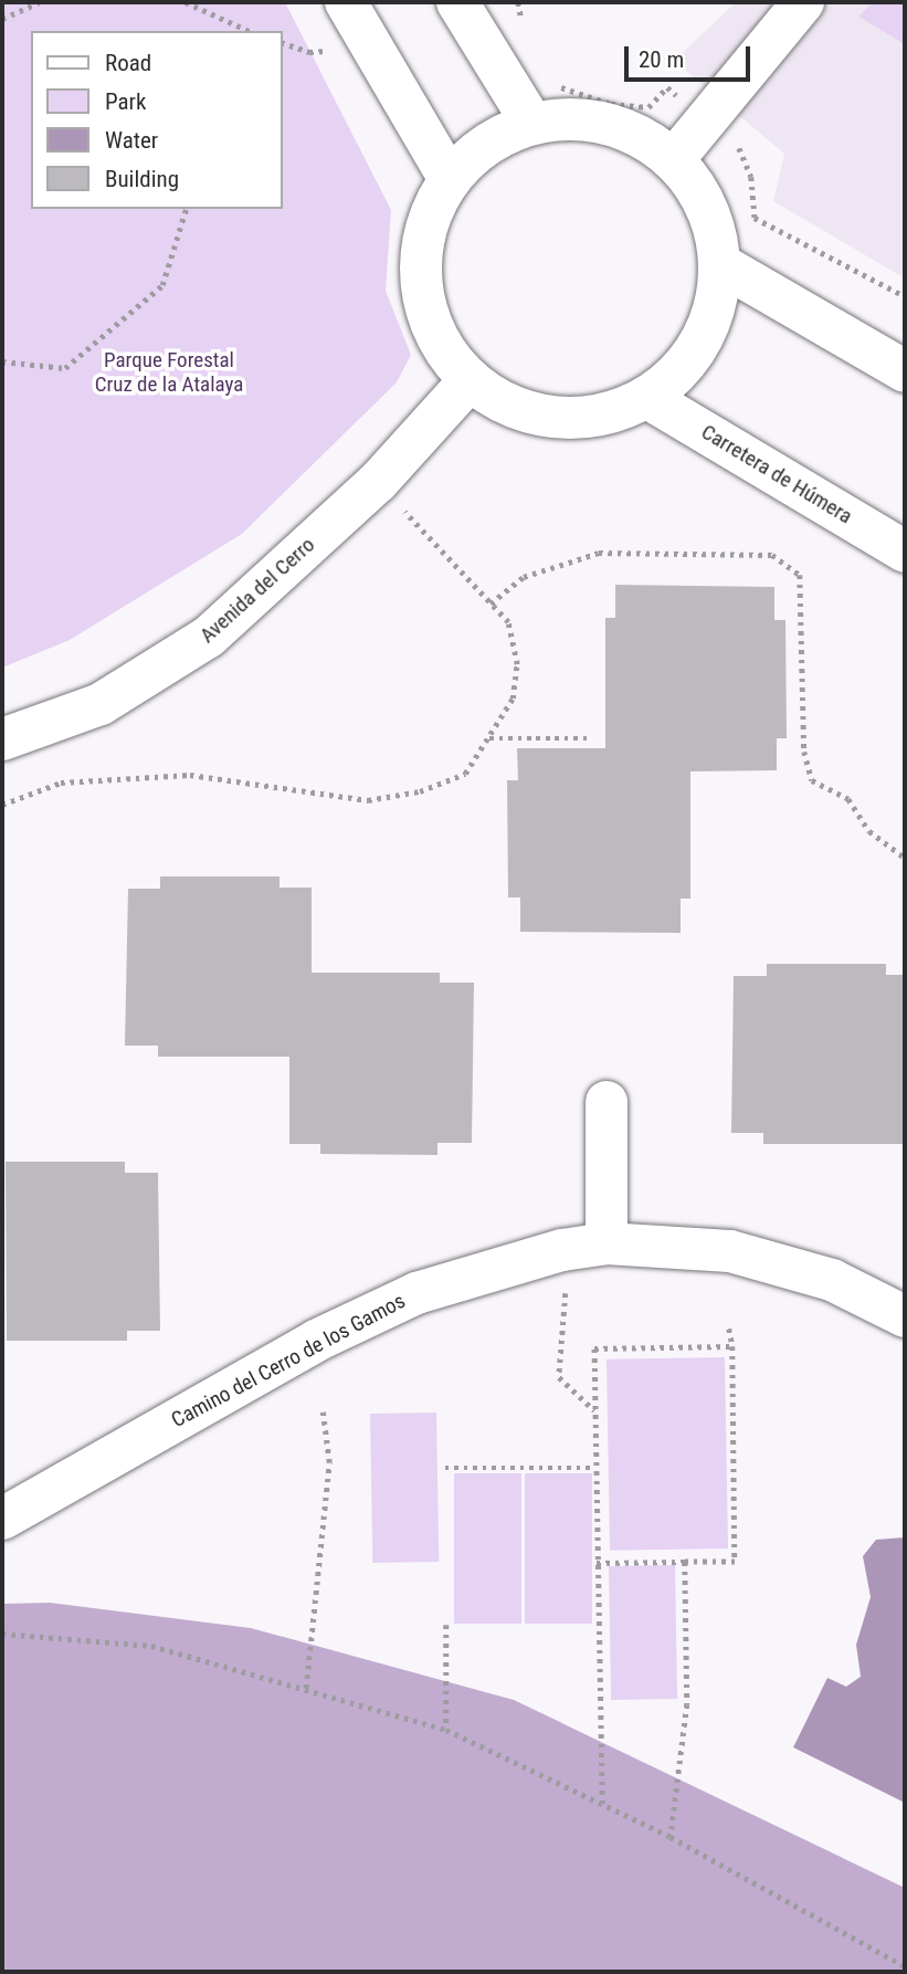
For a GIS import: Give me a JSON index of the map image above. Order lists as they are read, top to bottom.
{
  "streets": {
    "street": ["Carretera de Húmera", "Avenida del Cerro", "Camino del Cerro de los Gamos"]
  },
  "parks": ["Parque Forestal Cruz de la Atalaya"],
  "legend": [
    "Road",
    "Park",
    "Water",
    "Building"
  ],
  "scale_bar": "20 m"
}
